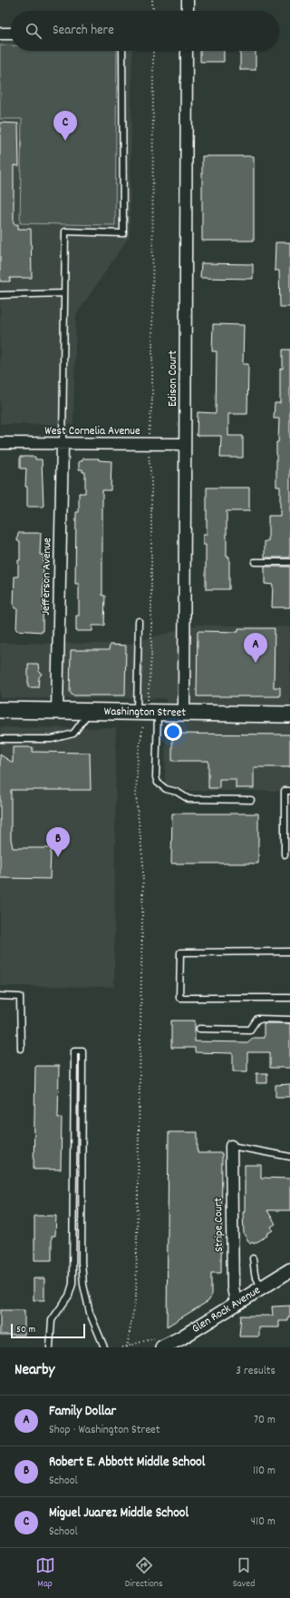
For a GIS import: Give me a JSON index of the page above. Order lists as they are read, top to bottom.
{
  "streets": {
    "main road": ["Washington Street"],
    "street": [
      "Edison Court",
      "West Cornelia Avenue",
      "Jefferson Avenue",
      "Stripe Court",
      "Glen Rock Avenue"
    ]
  },
  "crossings": [
    ["Edison Court", "West Cornelia Avenue"],
    ["Edison Court", "Washington Street"],
    ["West Cornelia Avenue", "Jefferson Avenue"],
    ["Jefferson Avenue", "Washington Street"],
    ["Stripe Court", "Glen Rock Avenue"]
  ],
  "scale_bar": "50 m",
  "page": {
    "search": "Search here",
    "pins": ["C", "A", "B"],
    "scale": "50 m",
    "heading": ["Nearby", "3 results"],
    "list": [
      {
        "mark": "A",
        "name": "Family Dollar",
        "note": "Shop · Washington Street",
        "value": "70 m"
      },
      {
        "mark": "B",
        "name": "Robert E. Abbott Middle School",
        "note": "School",
        "value": "110 m"
      },
      {
        "mark": "C",
        "name": "Miguel Juarez Middle School",
        "note": "School",
        "value": "410 m"
      }
    ],
    "nav": ["Map", "Directions", "Saved"]
  }
}
